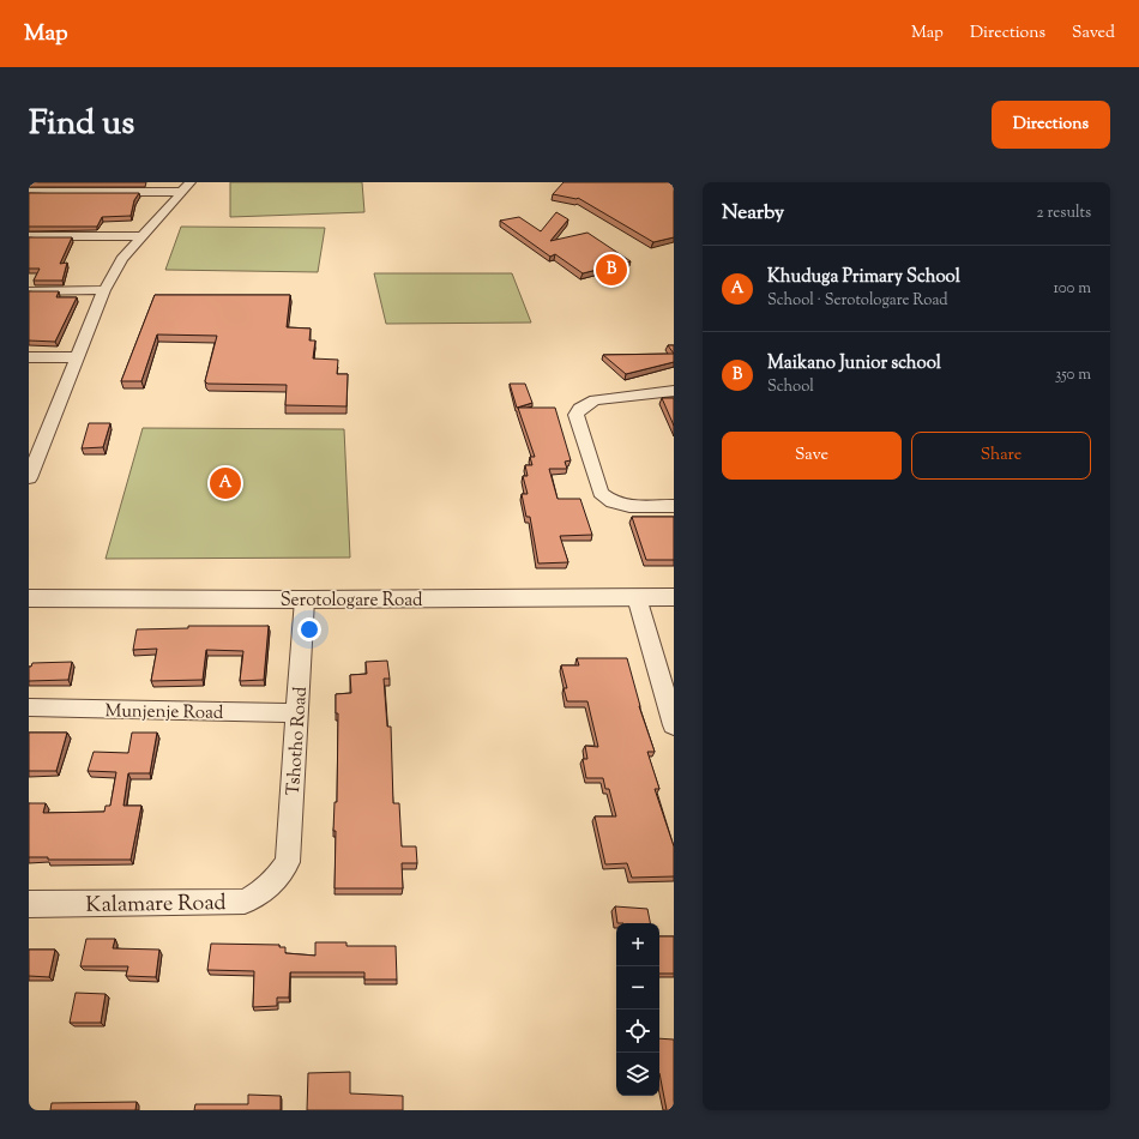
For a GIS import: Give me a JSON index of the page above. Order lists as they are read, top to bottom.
{
  "streets": {
    "street": [
      "Serotologare Road",
      "Munjenje Road",
      "Tshotho Road",
      "Kalamare Road"
    ]
  },
  "crossings": [
    ["Serotologare Road", "Tshotho Road"],
    ["Munjenje Road", "Tshotho Road"],
    ["Tshotho Road", "Kalamare Road"]
  ],
  "page": {
    "header": "Map",
    "nav": ["Map", "Directions", "Saved"],
    "title": "Find us",
    "buttons": [
      "Directions",
      ["Save", "Share"]
    ],
    "heading": ["Nearby", "2 results"],
    "list": [
      {
        "mark": "A",
        "name": "Khuduga Primary School",
        "note": "School · Serotologare Road",
        "value": "100 m"
      },
      {
        "mark": "B",
        "name": "Maikano Junior school",
        "note": "School",
        "value": "350 m"
      }
    ],
    "pins": ["B", "A"],
    "map_buttons": ["+", "−"]
  }
}
